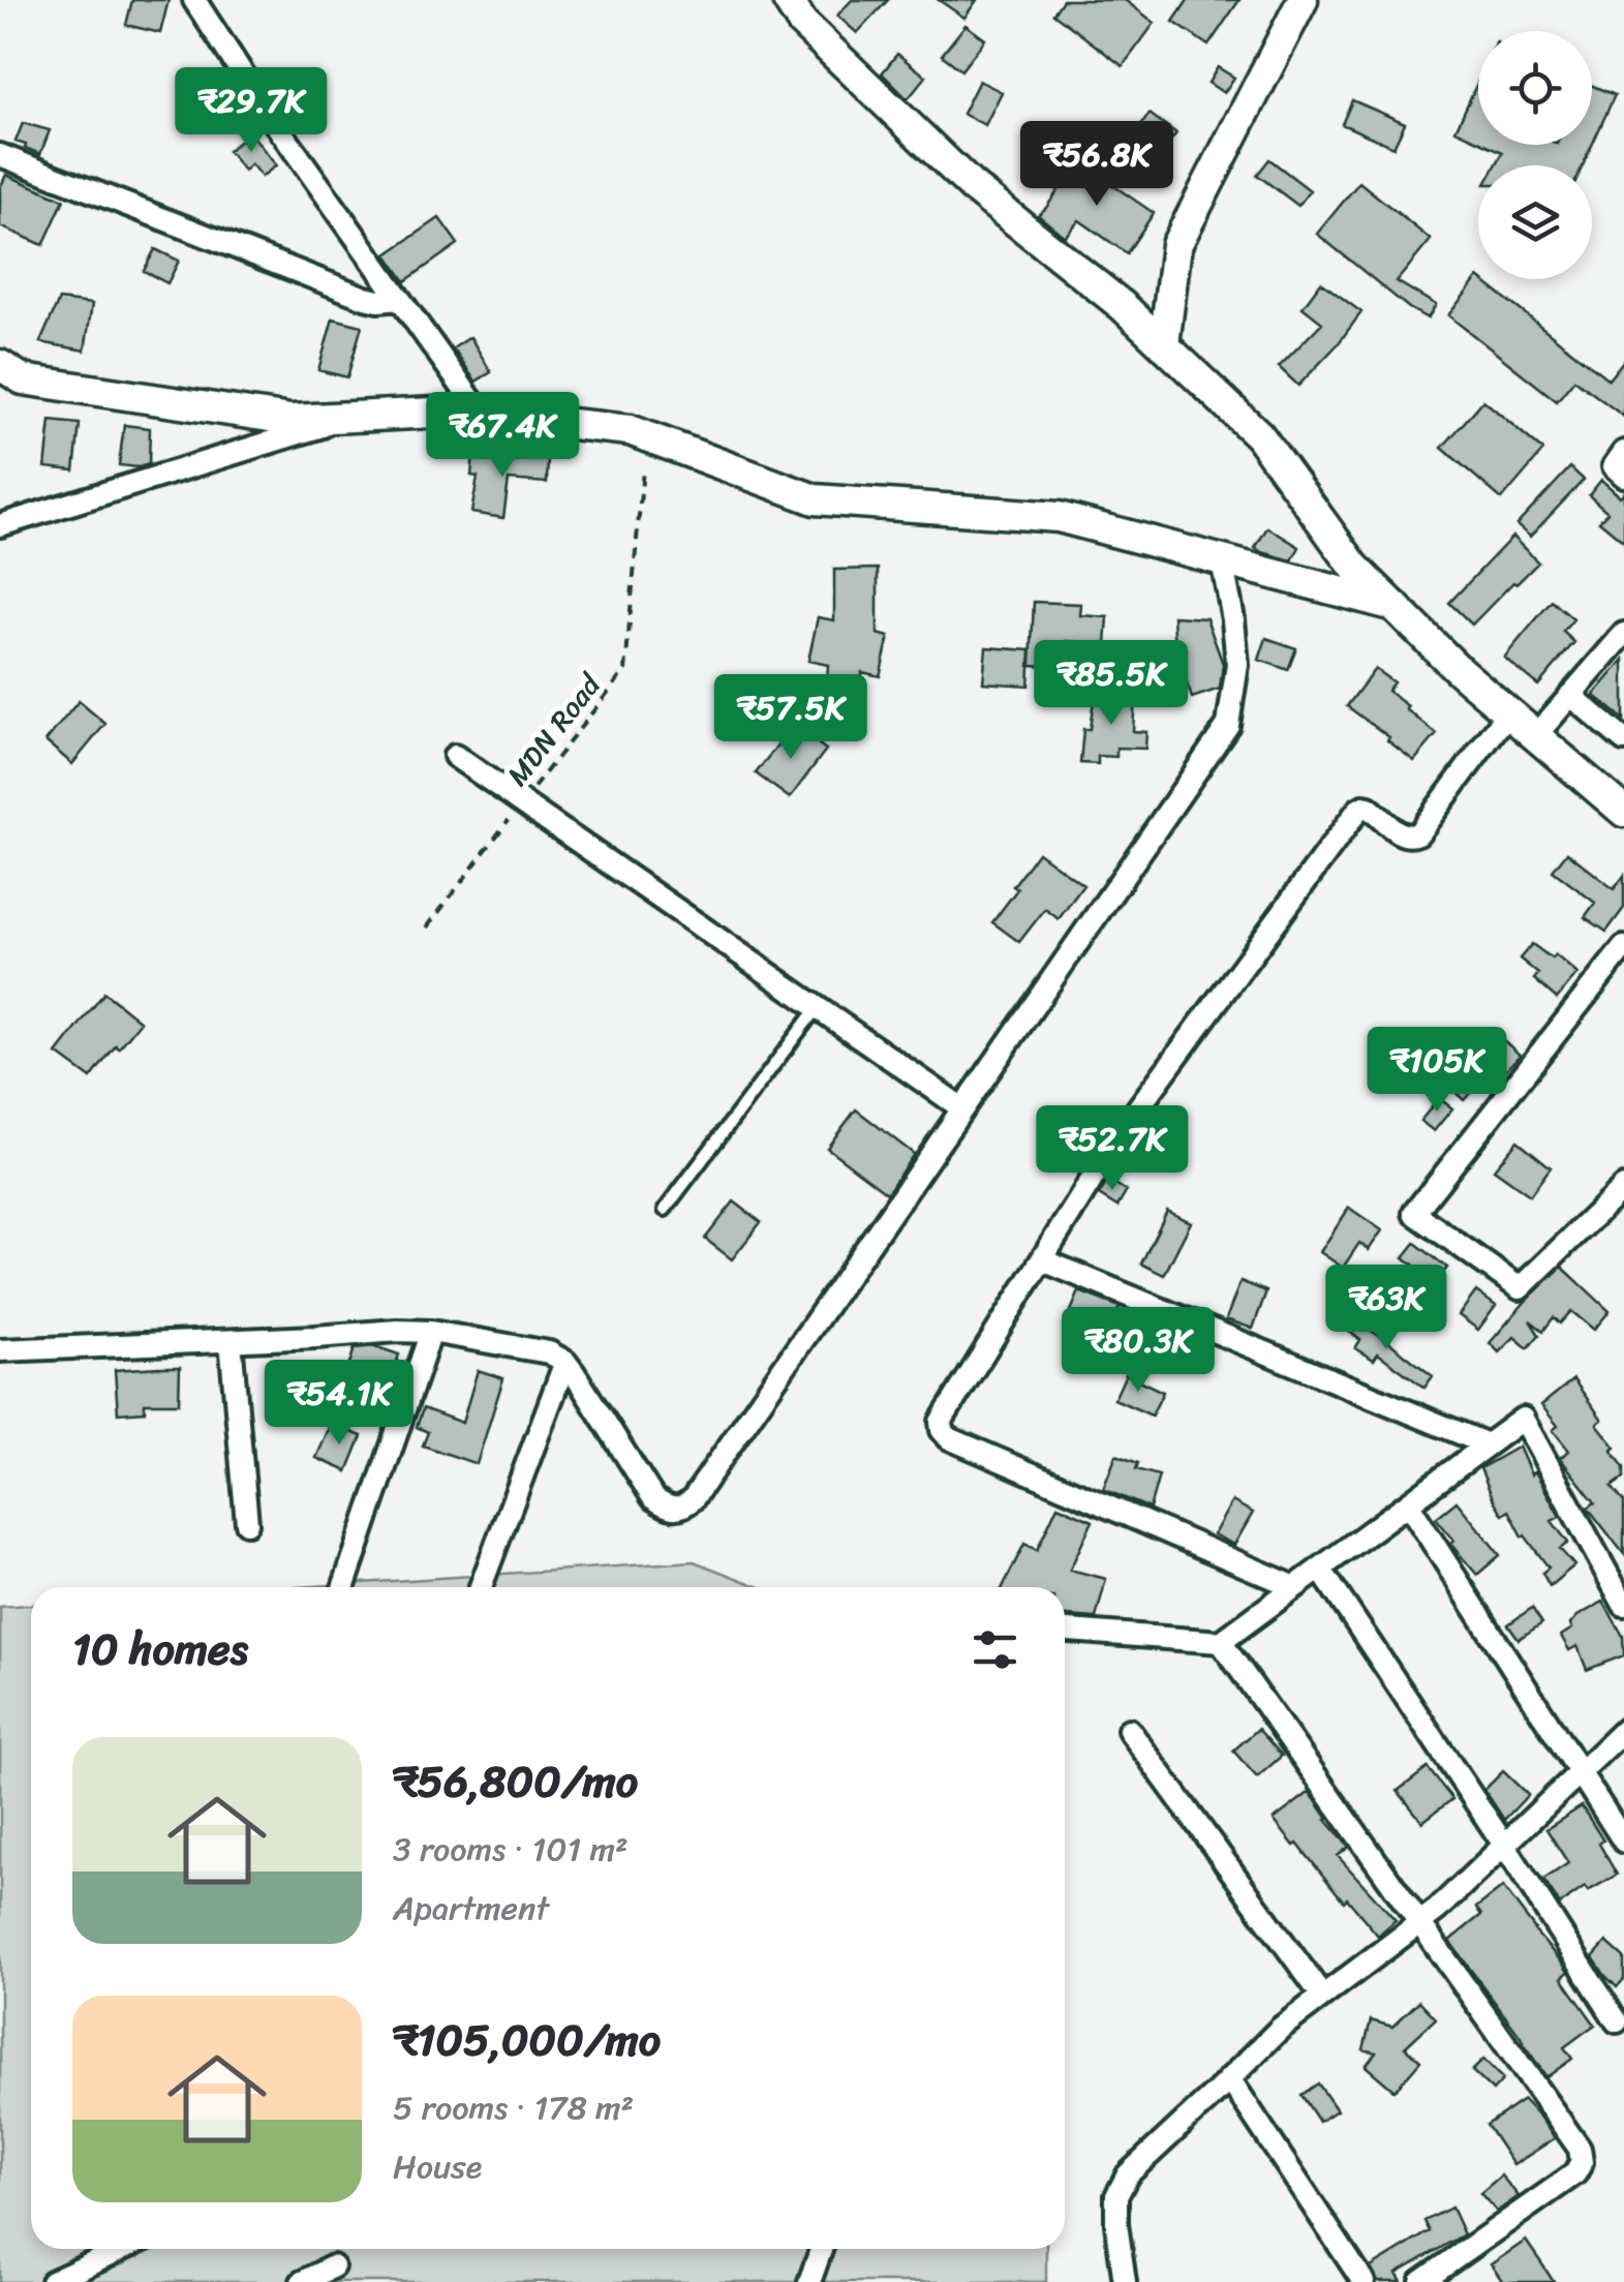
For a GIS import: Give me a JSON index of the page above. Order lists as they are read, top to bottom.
{
  "streets": {
    "path": ["MDN Road"]
  },
  "page": {
    "price": [
      "₹29.7K",
      "₹56.8K",
      "₹67.4K",
      "₹85.5K",
      "₹57.5K",
      "₹105K",
      "₹52.7K",
      "₹63K",
      "₹80.3K",
      "₹54.1K"
    ],
    "heading": "10 homes",
    "list": [
      {
        "name": "₹56,800/mo",
        "note": "3 rooms · 101 m² · Apartment"
      },
      {
        "name": "₹105,000/mo",
        "note": "5 rooms · 178 m² · House"
      }
    ]
  }
}
